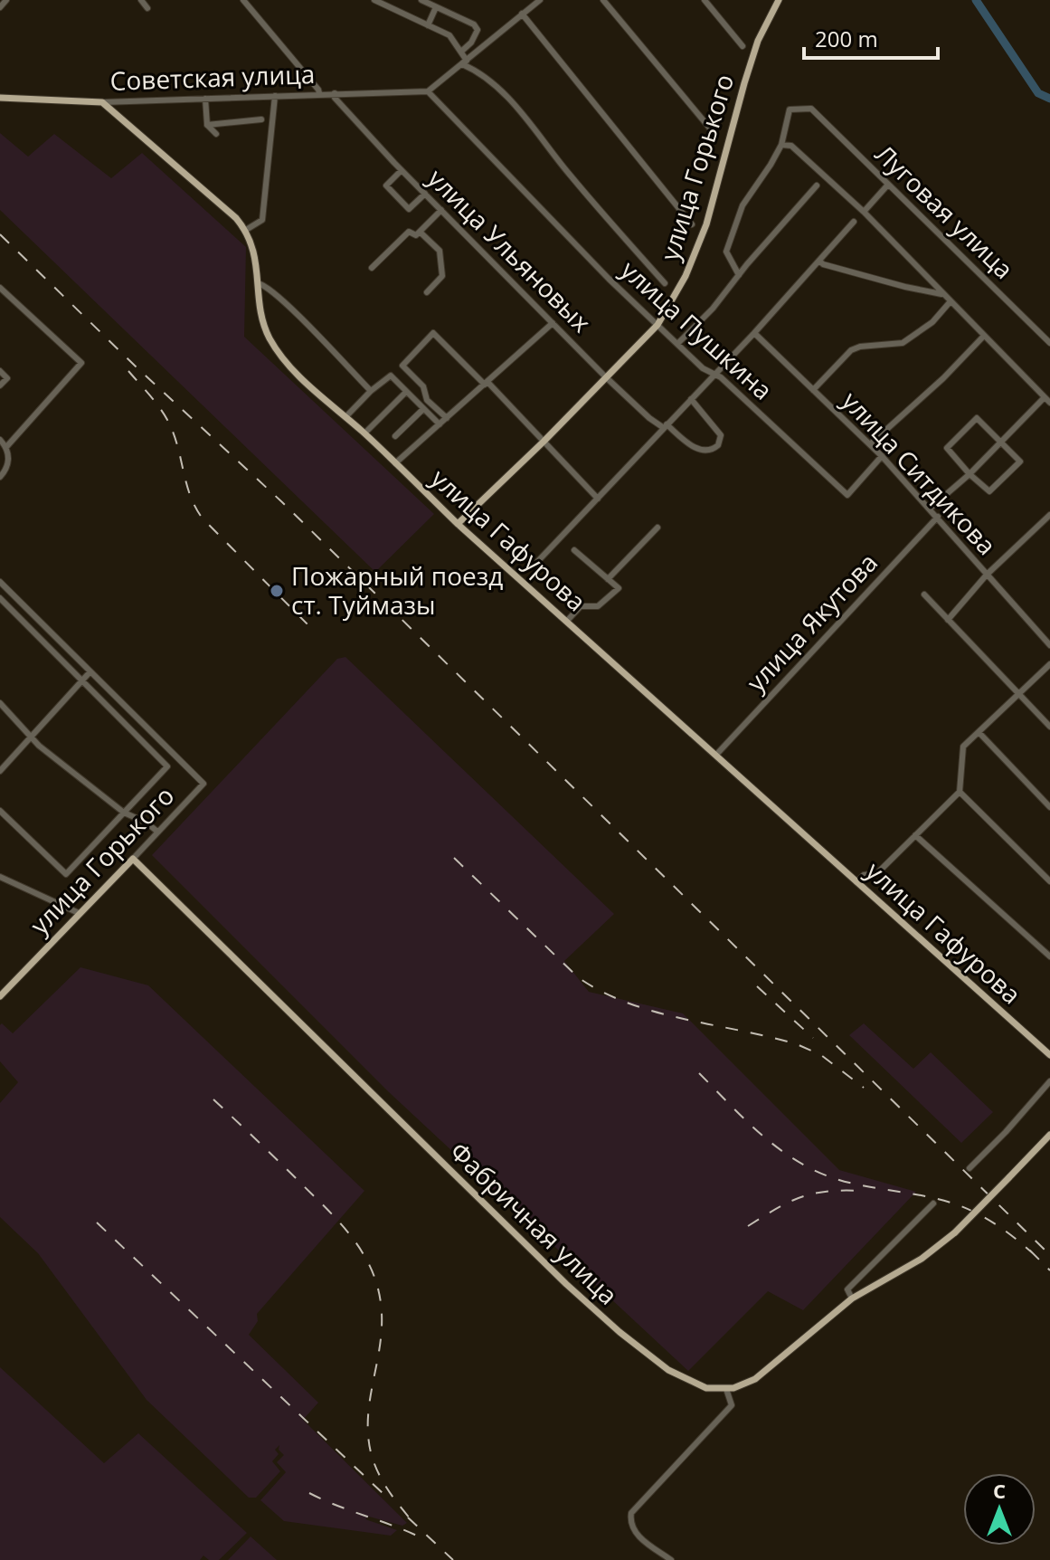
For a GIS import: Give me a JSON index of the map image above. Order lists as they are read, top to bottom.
{
  "streets": {
    "main road": [
      "Советская улица",
      "улица Горького",
      "улица Гафурова",
      "Фабричная улица"
    ],
    "street": [
      "Луговая улица",
      "улица Ульяновых",
      "улица Пушкина",
      "улица Ситдикова",
      "улица Якутова"
    ]
  },
  "crossings": [
    ["Советская улица", "улица Ульяновых"],
    ["Советская улица", "улица Пушкина"],
    ["улица Горького", "улица Ульяновых"],
    ["улица Горького", "улица Пушкина"],
    ["улица Горького", "улица Гафурова"],
    ["улица Горького", "Фабричная улица"],
    ["улица Пушкина", "улица Ситдикова"],
    ["улица Ситдикова", "улица Якутова"],
    ["улица Гафурова", "улица Якутова"]
  ],
  "places": ["Пожарный поезд ст. Туймазы"],
  "scale_bar": "200 m",
  "north": "top"
}
